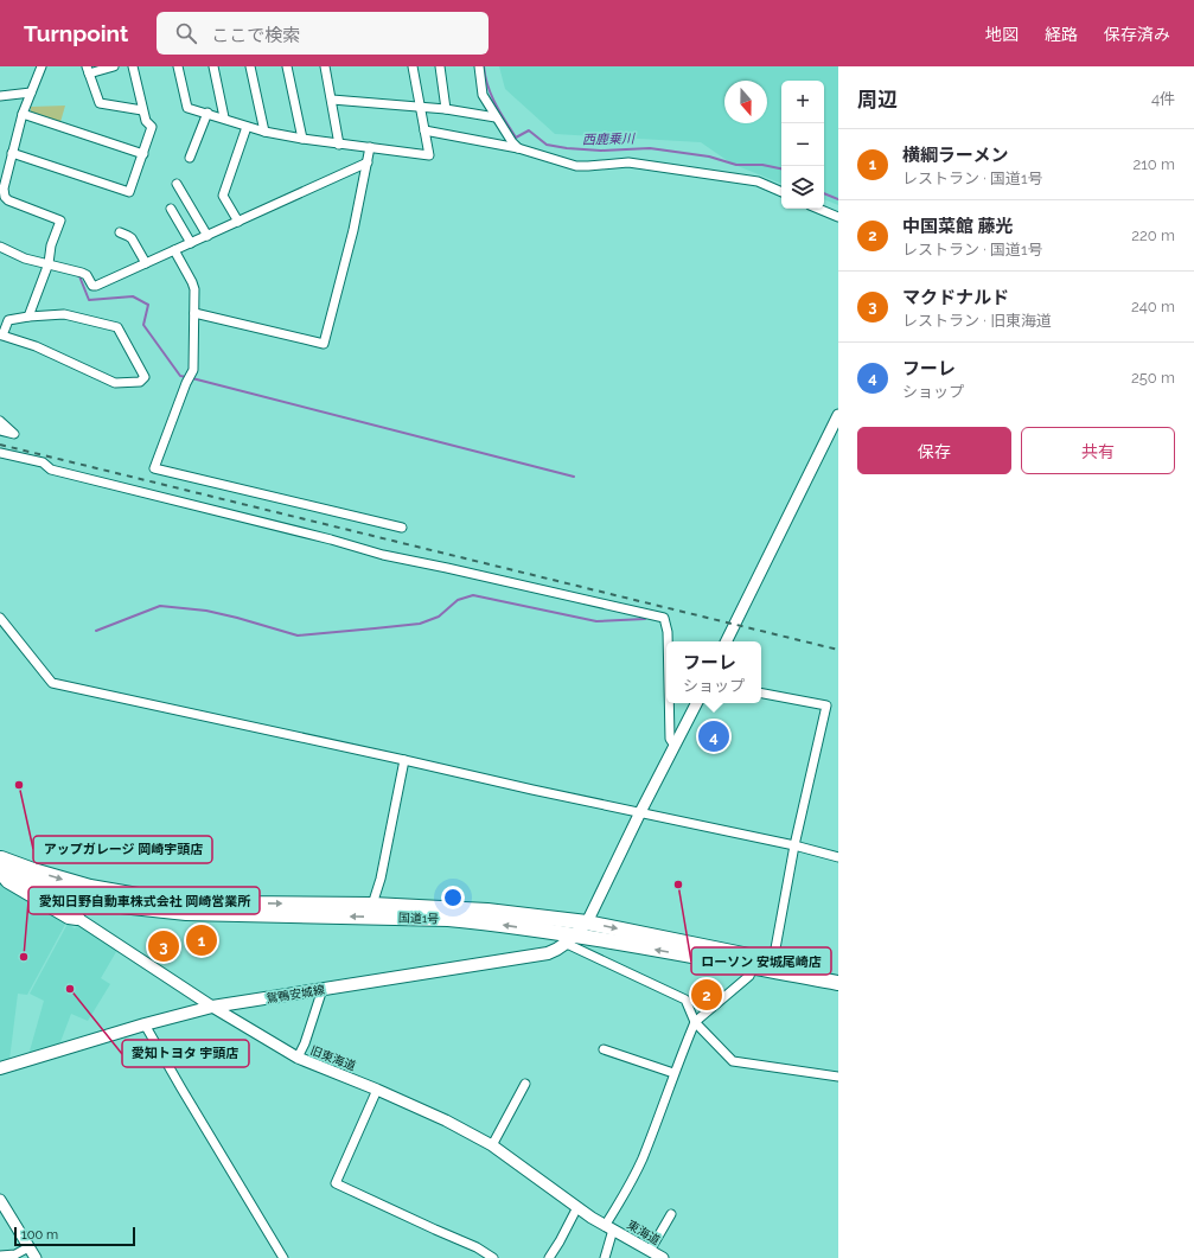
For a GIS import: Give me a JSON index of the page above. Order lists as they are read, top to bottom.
{
  "streets": {
    "highway": ["国道1号"],
    "main road": ["鴛鴨安城線"],
    "street": ["旧東海道", "東海道"]
  },
  "crossings": [
    ["国道1号", "鴛鴨安城線"],
    ["鴛鴨安城線", "旧東海道"],
    ["旧東海道", "東海道"]
  ],
  "water": ["西鹿乗川"],
  "places": [
    "アップガレージ 岡崎宇頭店",
    "ローソン 安城尾崎店",
    "愛知日野自動車株式会社 岡崎営業所",
    "愛知トヨタ 宇頭店"
  ],
  "scale_bar": "100 m",
  "north": "bottom",
  "page": {
    "header": "Turnpoint",
    "search": "ここで検索",
    "nav": ["地図", "経路", "保存済み"],
    "heading": ["周辺", "4件"],
    "map_buttons": ["+", "−"],
    "list": [
      {
        "mark": "1",
        "name": "横綱ラーメン",
        "note": "レストラン · 国道1号",
        "value": "210 m"
      },
      {
        "mark": "2",
        "name": "中国菜館 藤光",
        "note": "レストラン · 国道1号",
        "value": "220 m"
      },
      {
        "mark": "3",
        "name": "マクドナルド",
        "note": "レストラン · 旧東海道",
        "value": "240 m"
      },
      {
        "mark": "4",
        "name": "フーレ",
        "note": "ショップ",
        "value": "250 m"
      }
    ],
    "buttons": ["保存", "共有"],
    "popup": ["フーレ", "ショップ"],
    "pins": [
      "4",
      "1",
      "3",
      "2"
    ],
    "scale": "100 m"
  }
}
